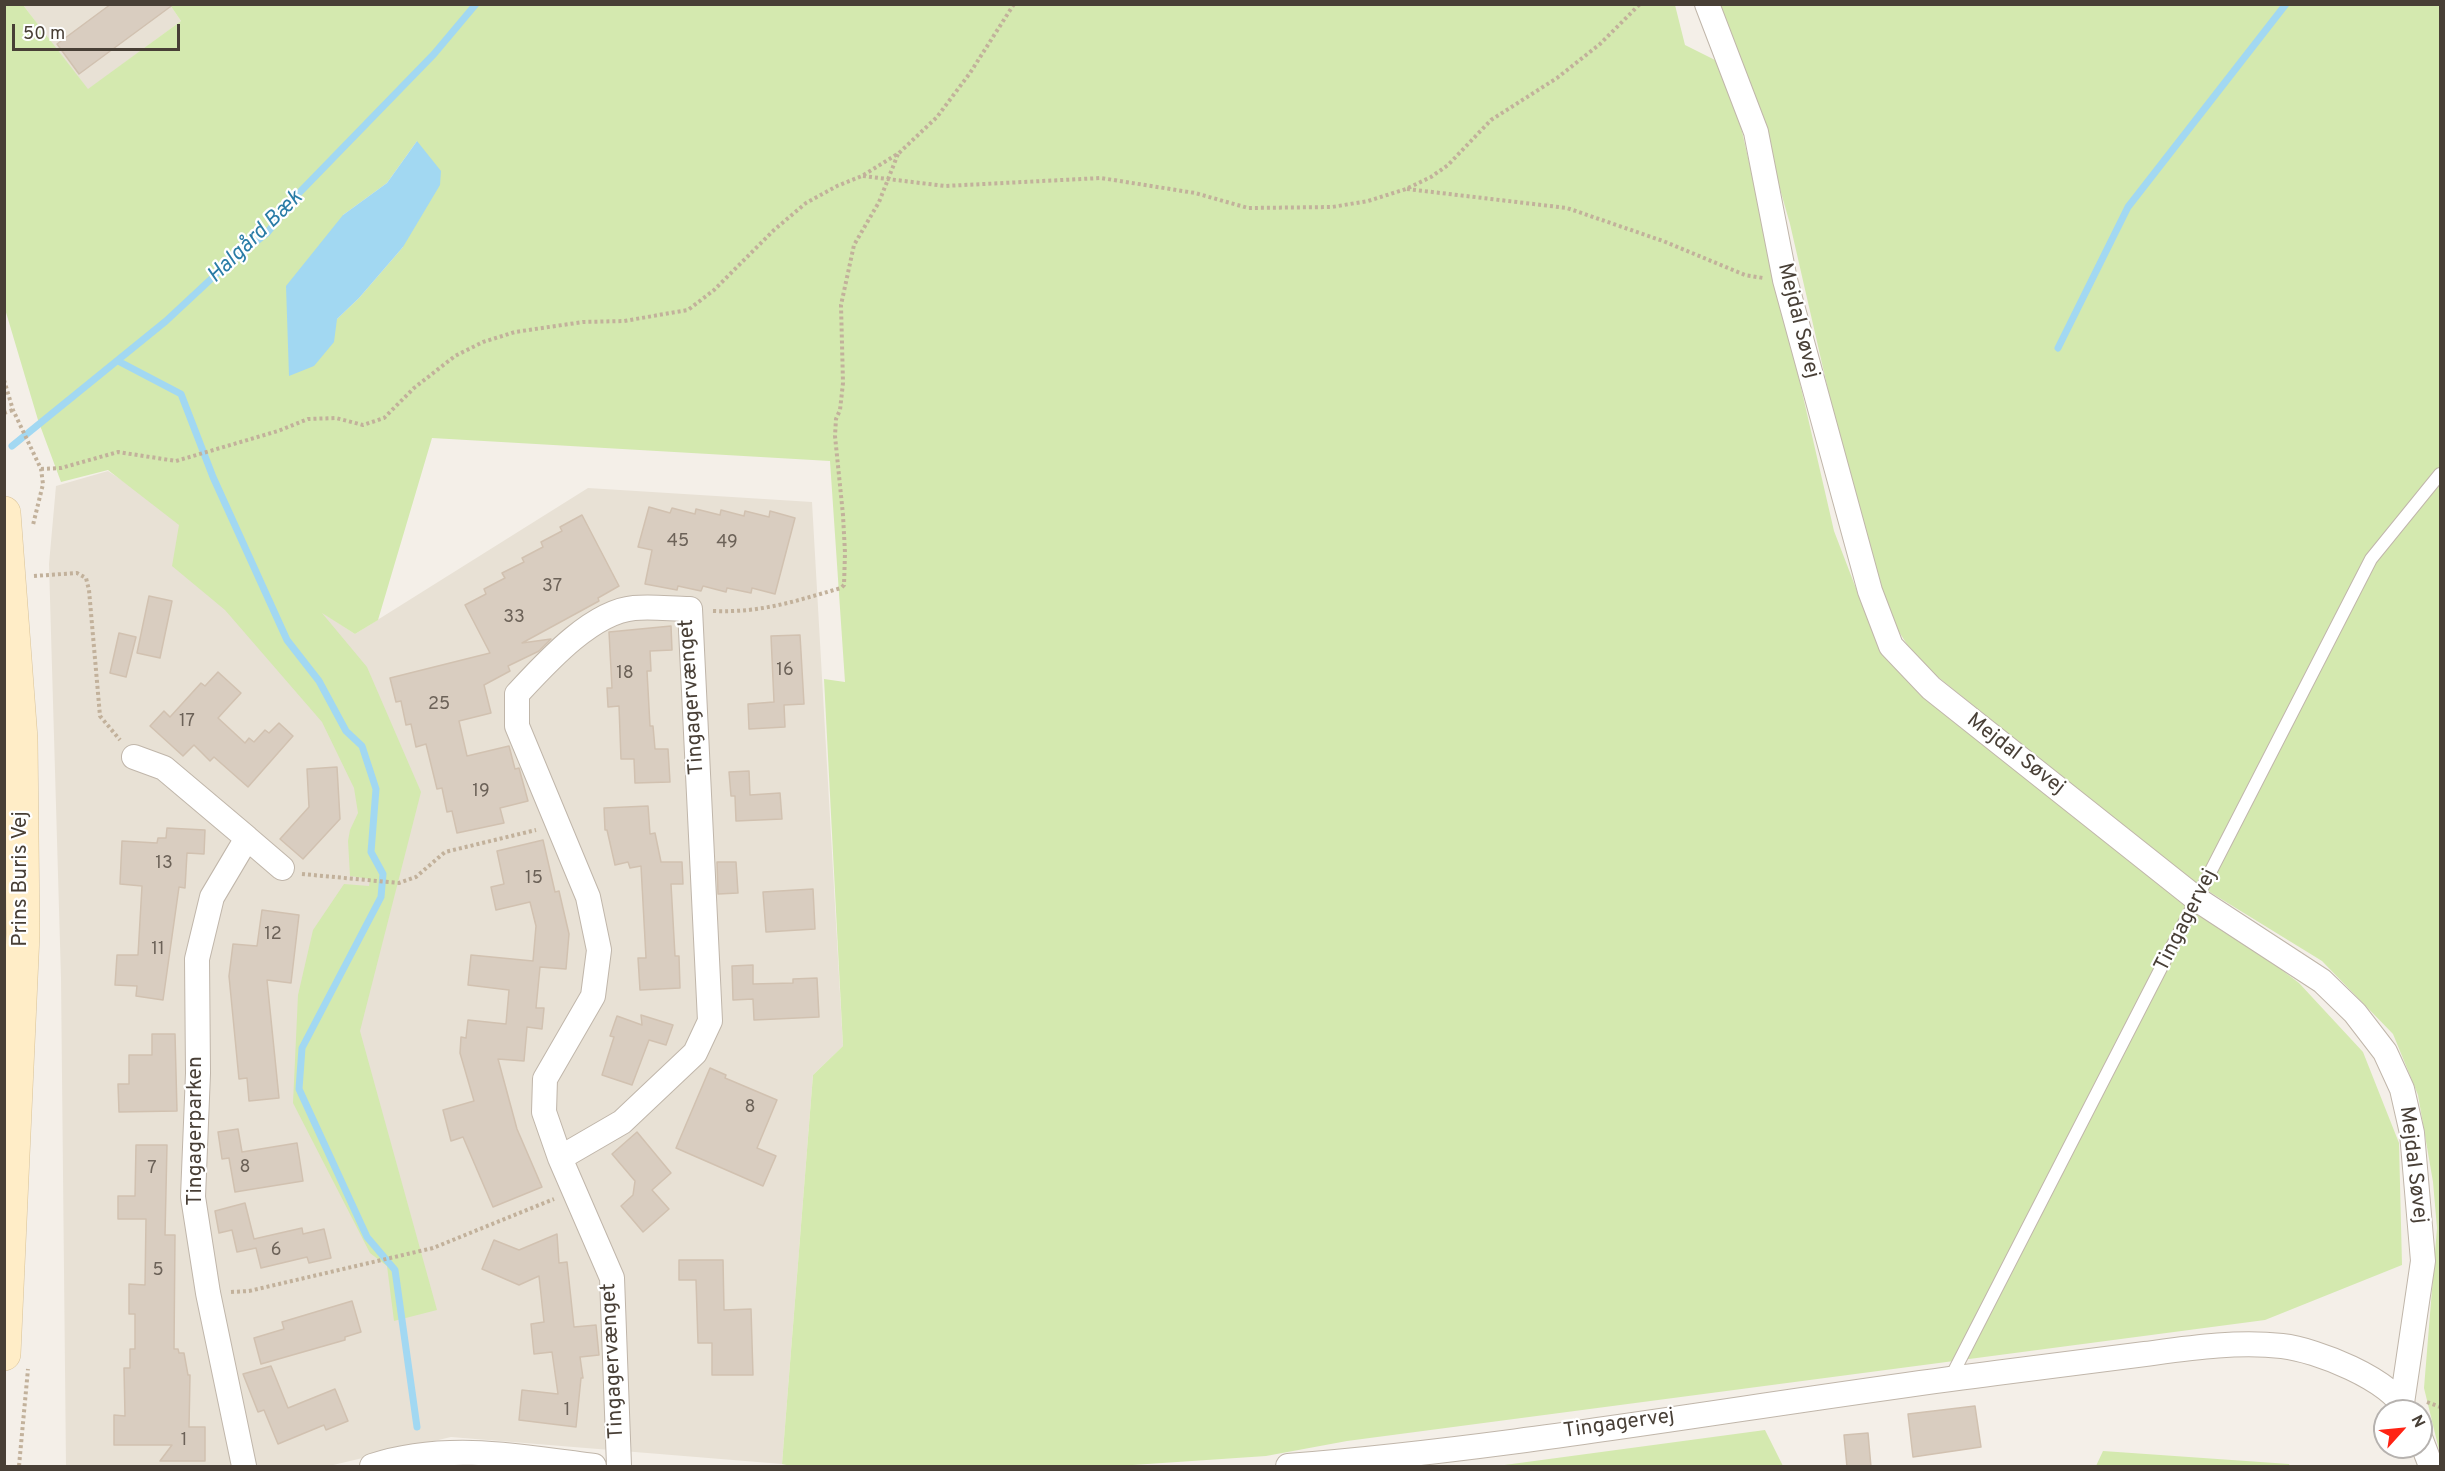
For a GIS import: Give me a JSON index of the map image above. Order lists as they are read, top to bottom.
{
  "streets": {
    "street": [
      "Mejdal Søvej",
      "Tingagervænget",
      "Prins Buris Vej",
      "Tingagervej",
      "Tingagerparken"
    ]
  },
  "crossings": [
    ["Mejdal Søvej", "Tingagervej"]
  ],
  "water": ["Halgård Bæk"],
  "house_numbers": [
    "45",
    "49",
    "37",
    "33",
    "16",
    "18",
    "25",
    "17",
    "19",
    "13",
    "15",
    "12",
    "11",
    "8",
    "8",
    "7",
    "6",
    "5",
    "1",
    "1"
  ],
  "scale_bar": "50 m",
  "north": "top right"
}
